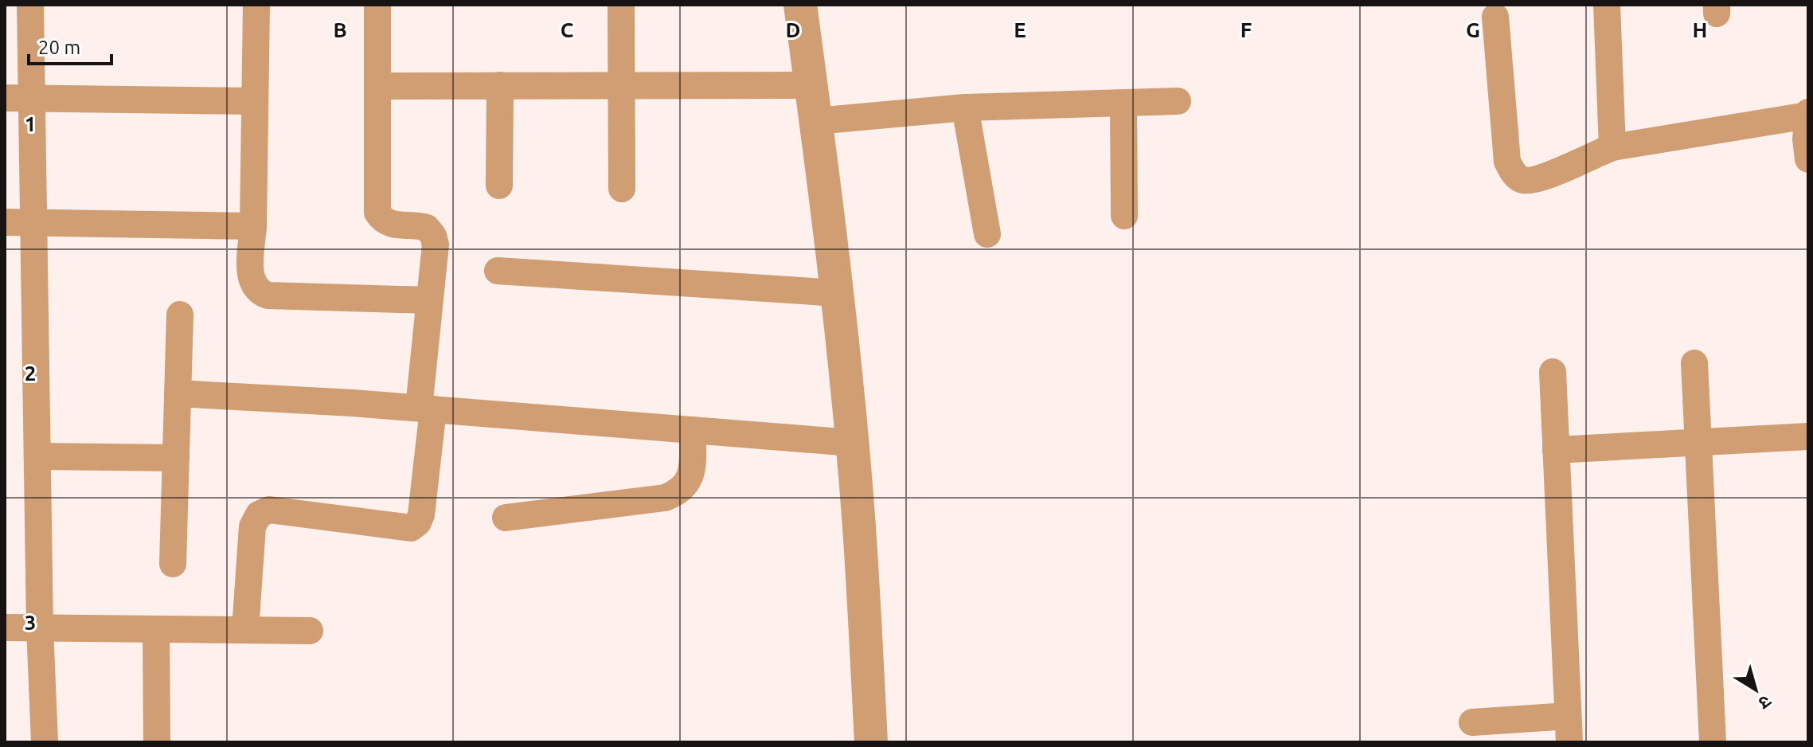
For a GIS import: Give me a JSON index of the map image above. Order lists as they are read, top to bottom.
{
  "scale_bar": "20 m",
  "north": "bottom right",
  "grid": {
    "columns": [
      "B",
      "C",
      "D",
      "E",
      "F",
      "G",
      "H"
    ],
    "rows": ["1", "2", "3"]
  }
}
